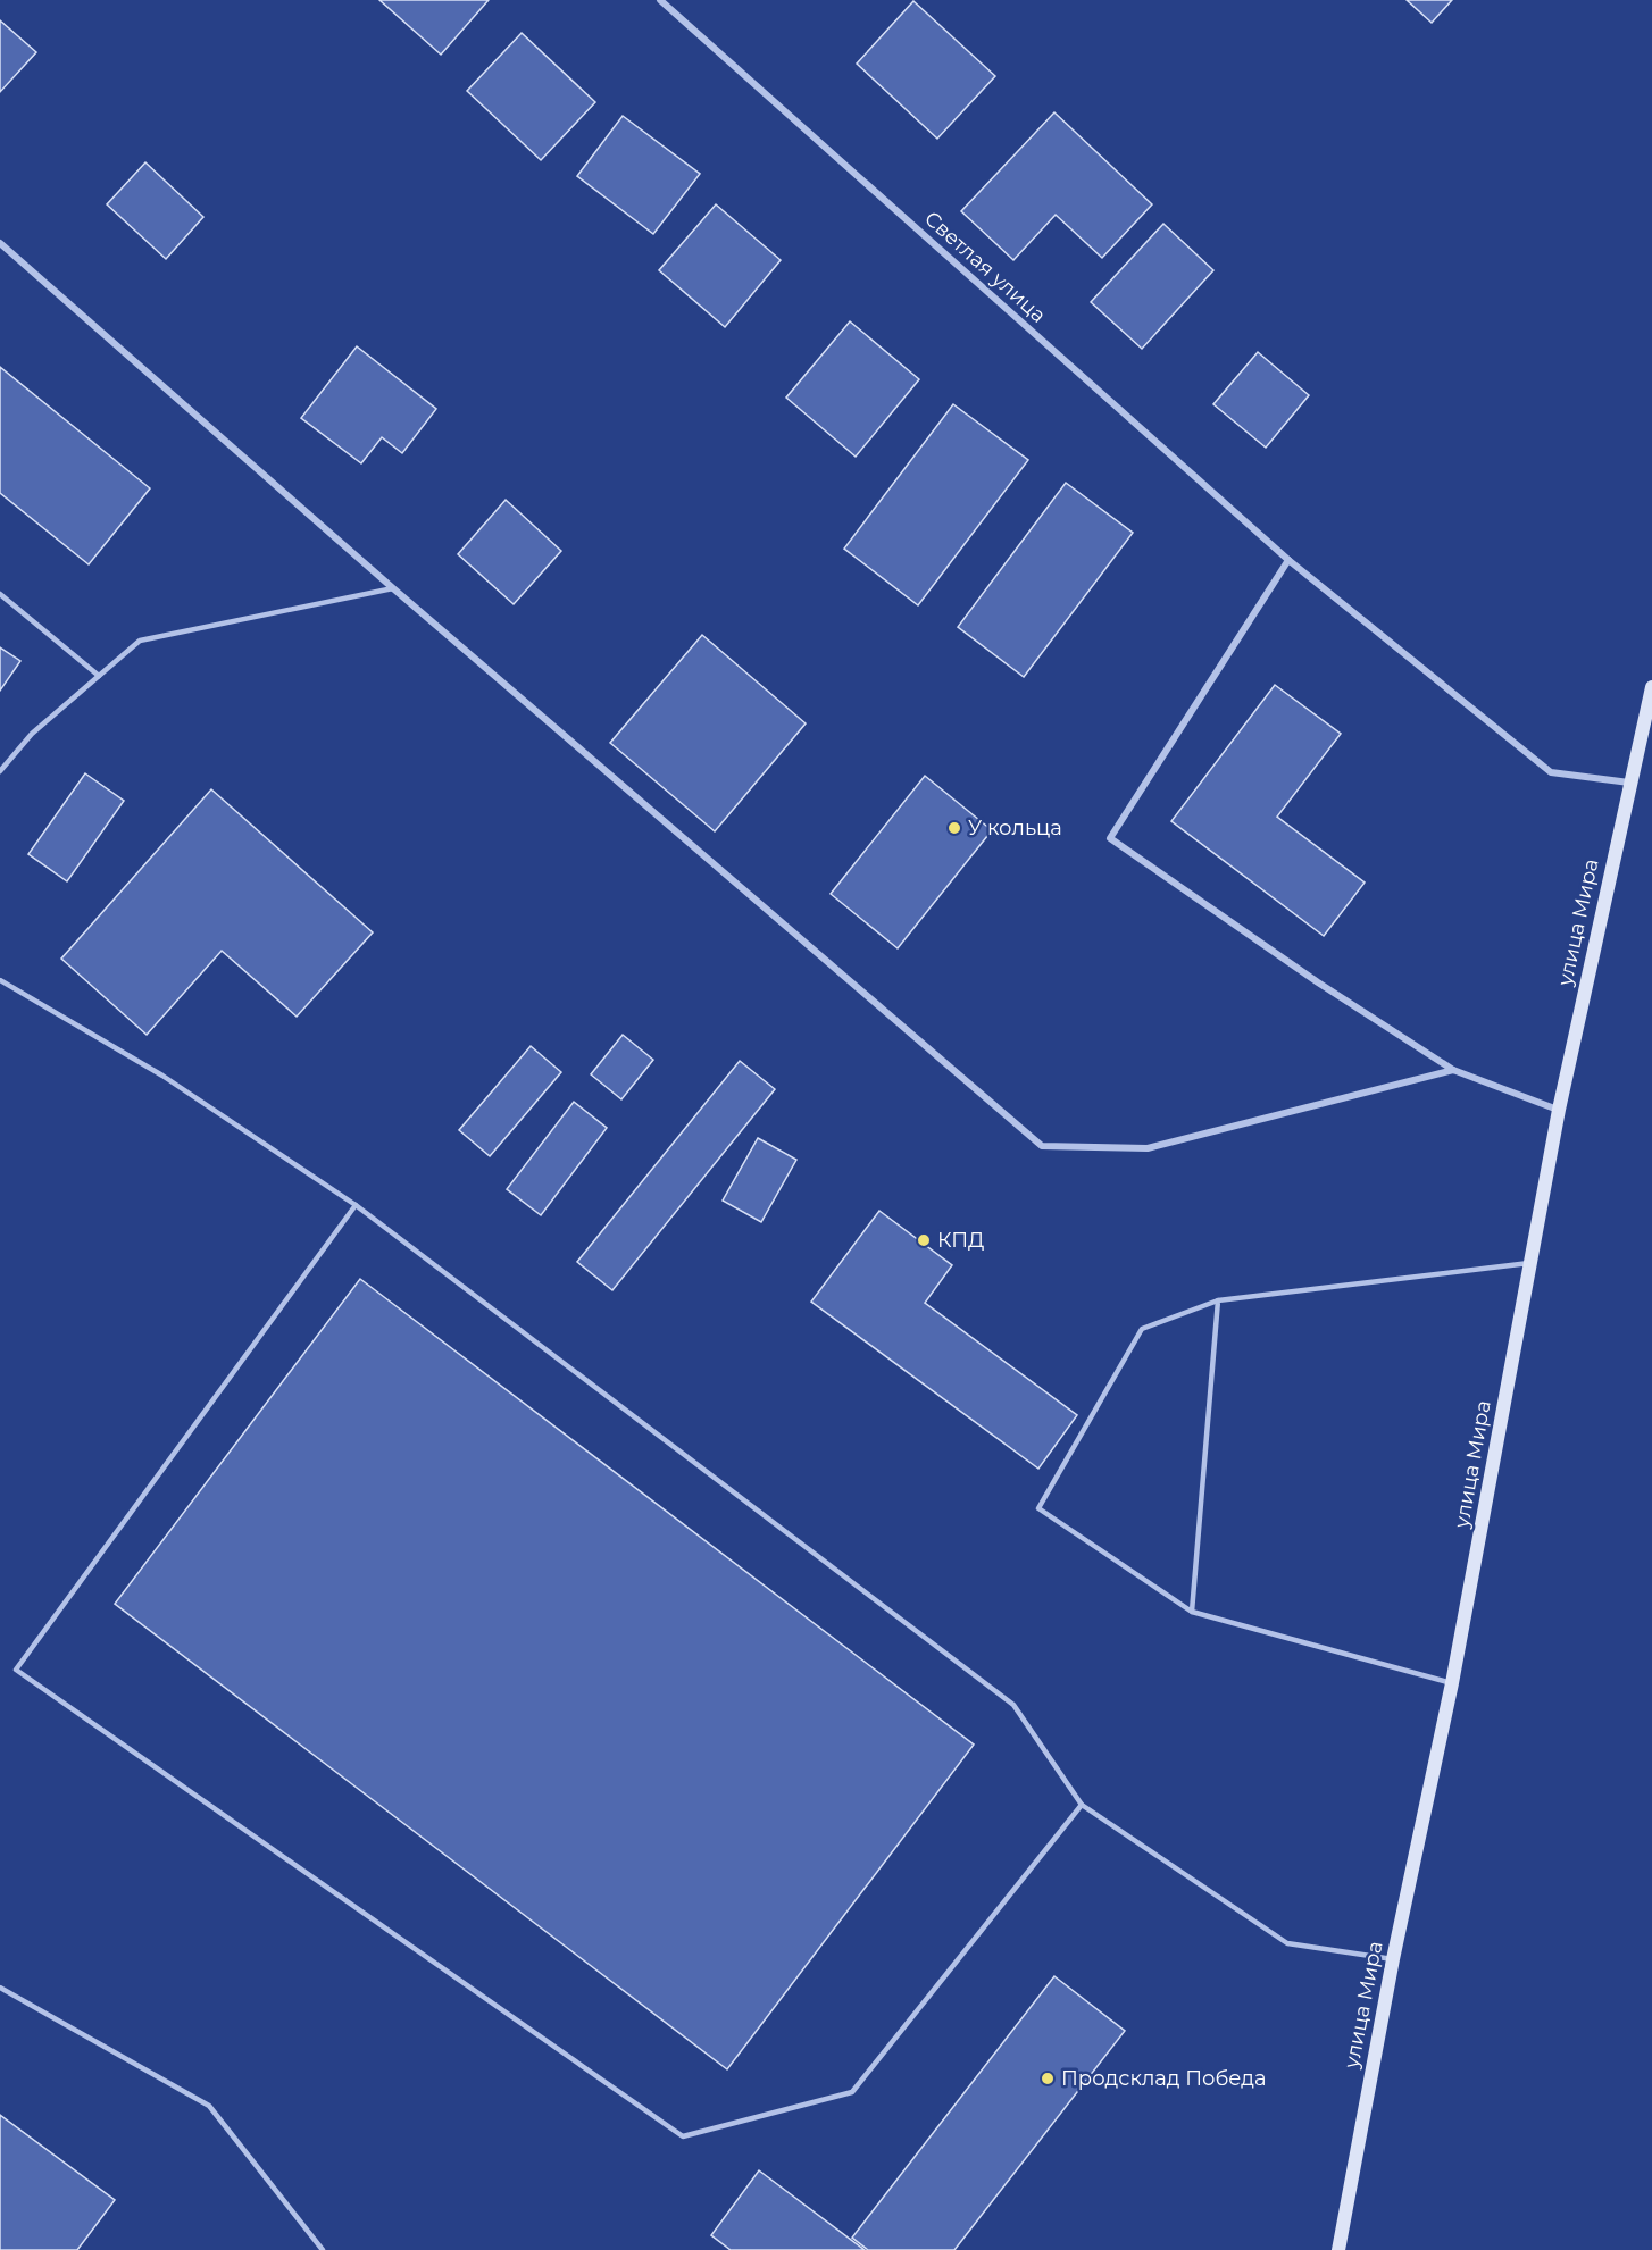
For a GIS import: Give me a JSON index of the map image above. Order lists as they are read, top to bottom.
{
  "streets": {
    "main road": ["улица Мира"],
    "street": ["Светлая улица"]
  },
  "crossings": [
    ["Светлая улица", "улица Мира"]
  ],
  "places": ["У кольца", "КПД", "Продсклад Победа"]
}
